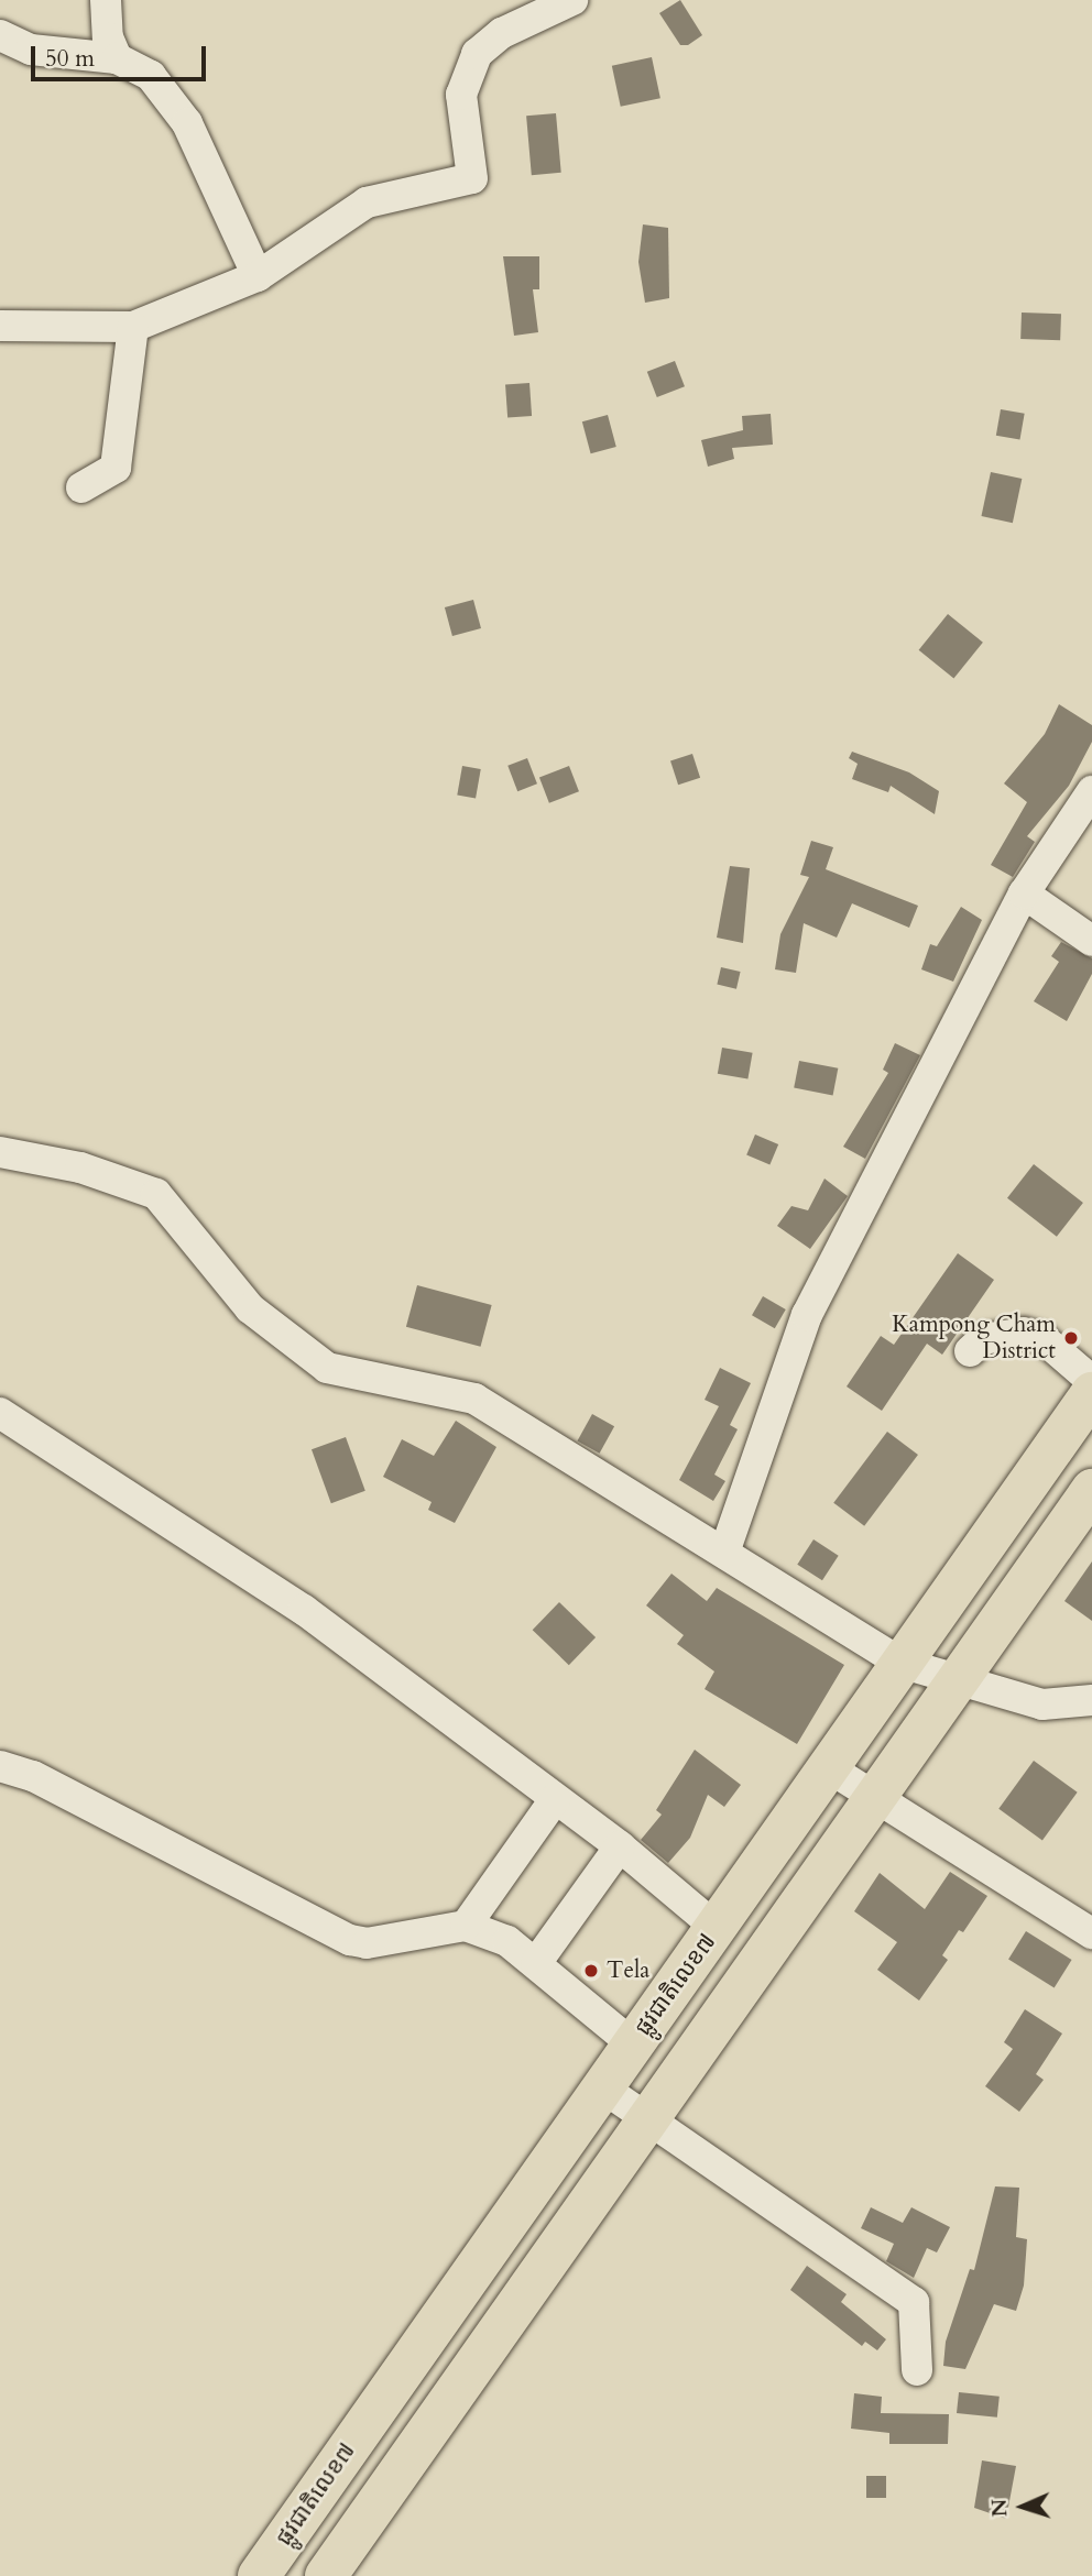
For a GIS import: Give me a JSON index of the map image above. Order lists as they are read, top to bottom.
{
  "streets": {
    "highway": ["ផ្លូវជាតិលេខ៧"]
  },
  "places": ["Kampong Cham District", "Tela"],
  "scale_bar": "50 m",
  "north": "left"
}
